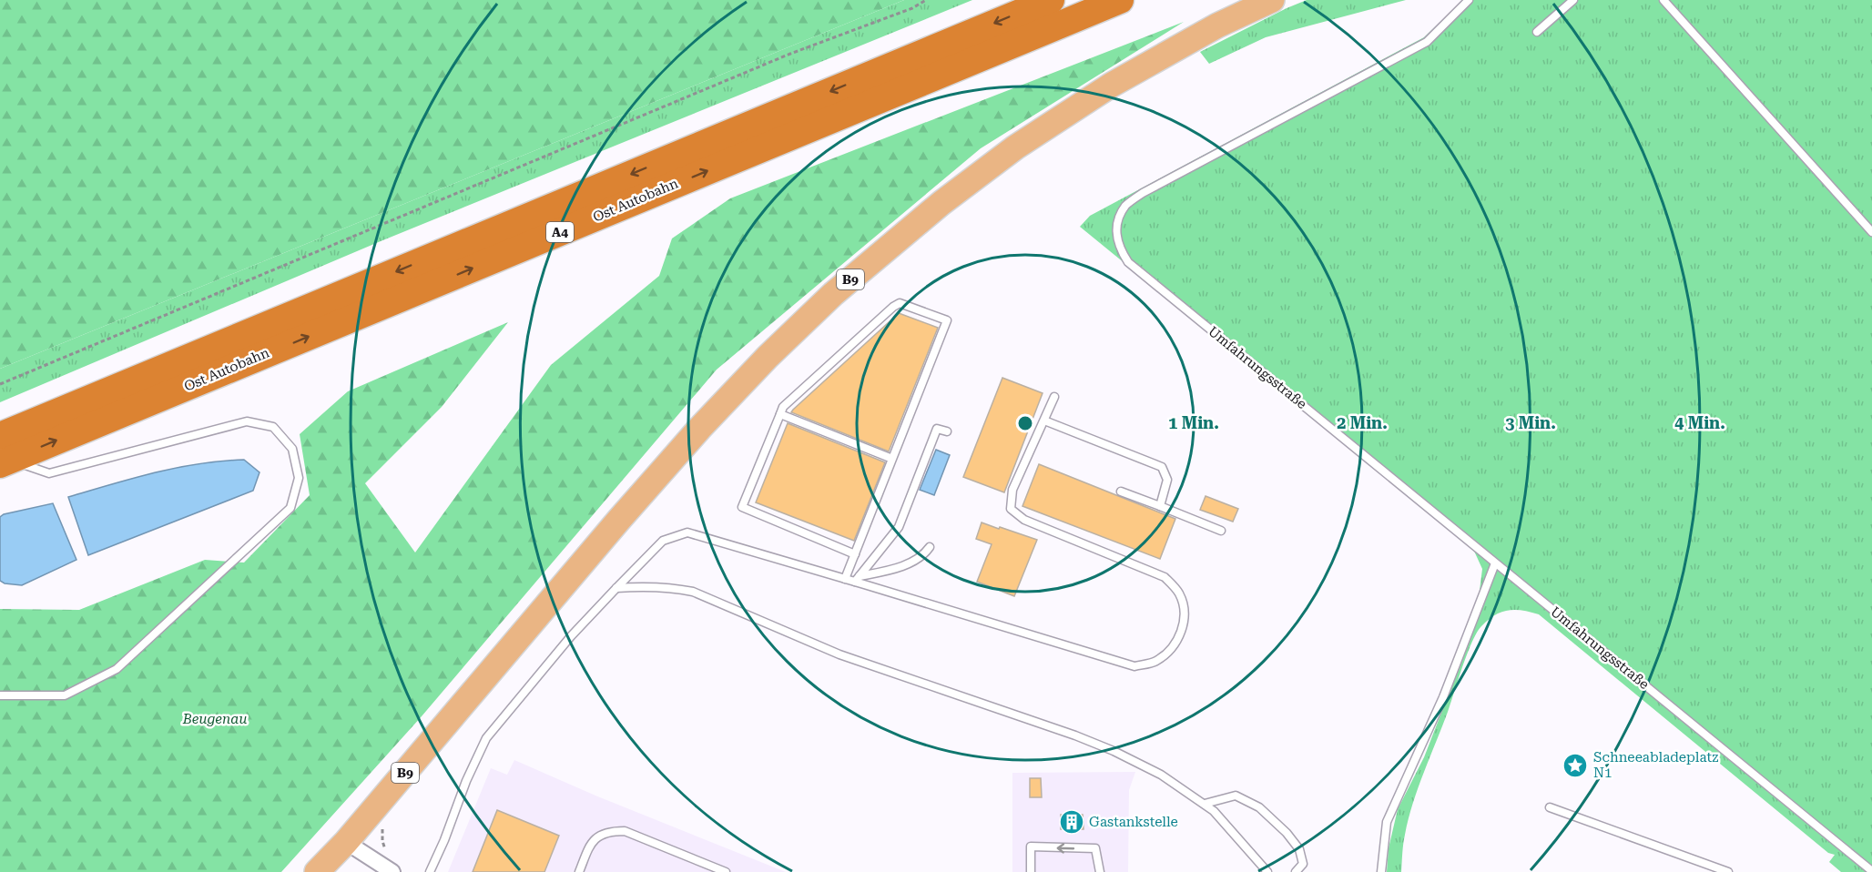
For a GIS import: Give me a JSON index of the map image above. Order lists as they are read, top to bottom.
{
  "streets": {
    "highway": ["Ost Autobahn", "A4"],
    "main road": ["B9"],
    "lane": ["Umfahrungsstraße"]
  },
  "parks": ["Beugenau"],
  "places": {
    "place": ["Schneeabladeplatz N1"],
    "building": ["Gastankstelle"]
  },
  "rings": [
    "1 Min.",
    "2 Min.",
    "3 Min.",
    "4 Min."
  ]
}
